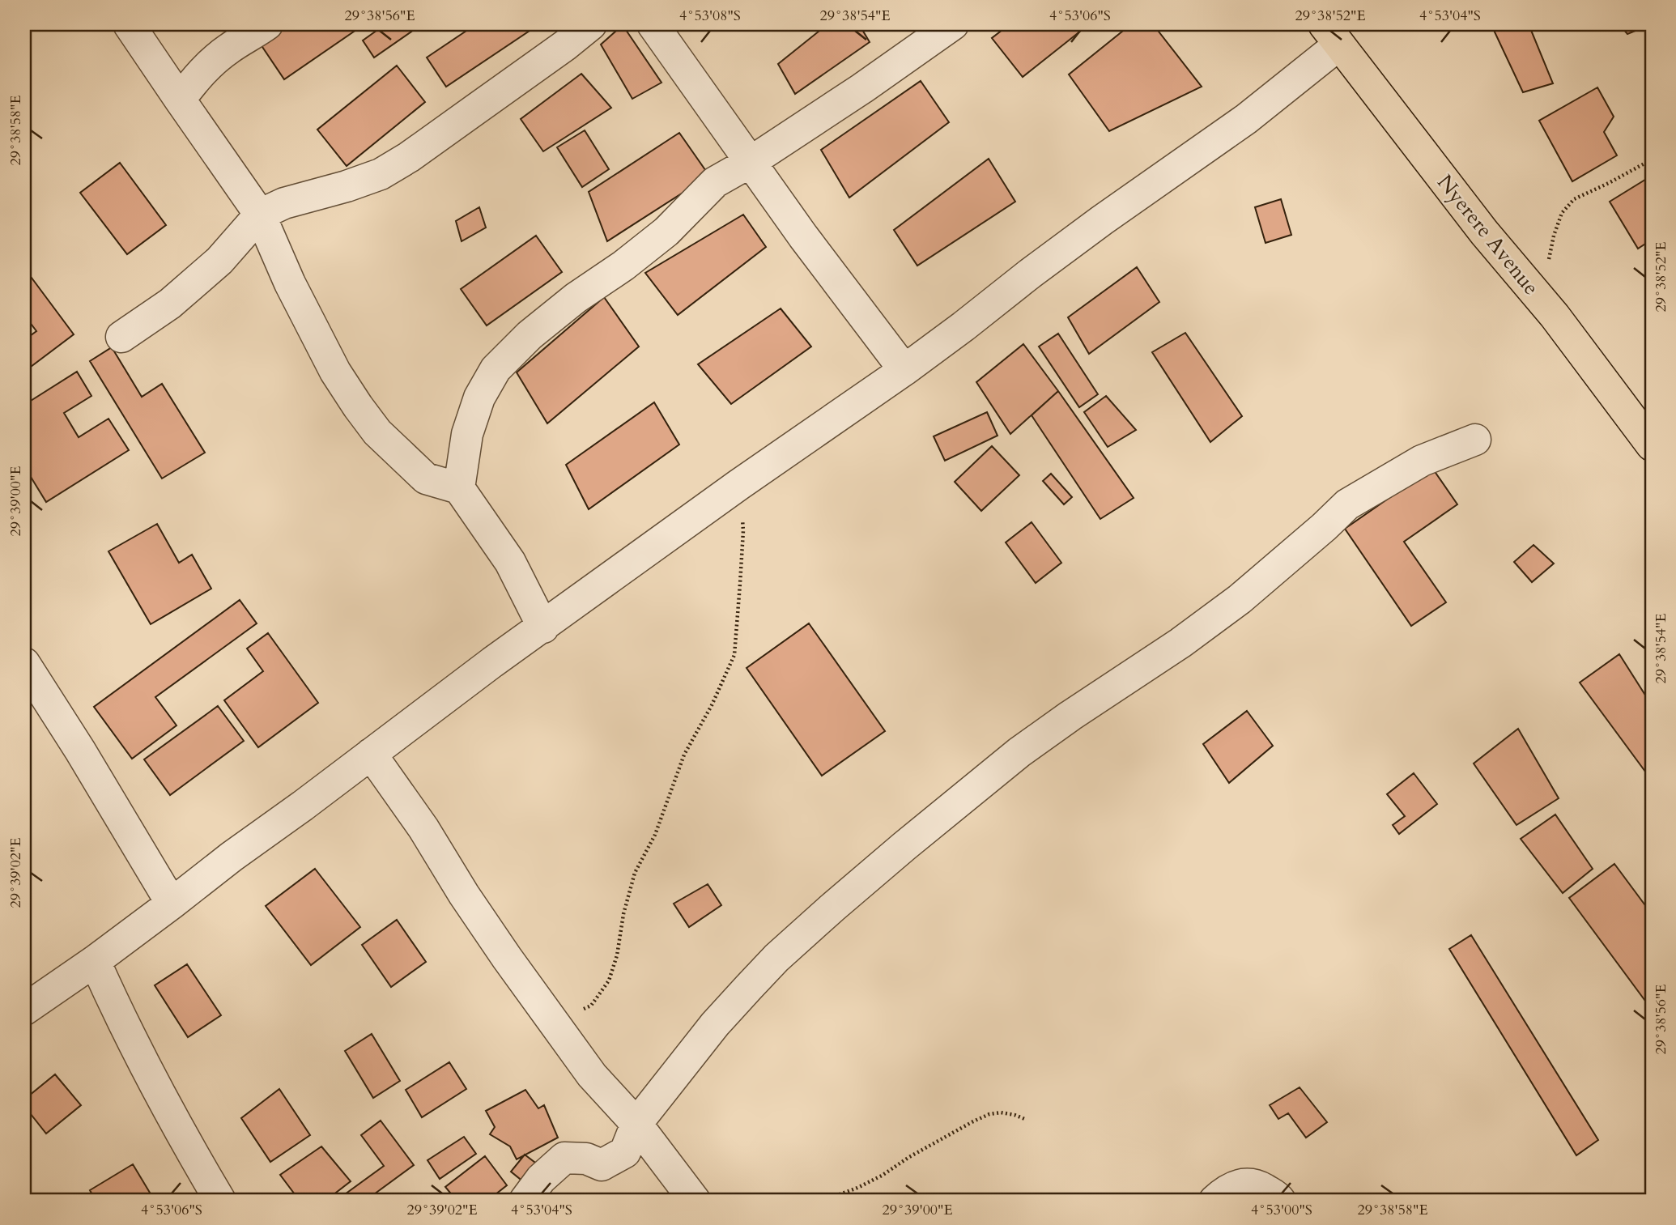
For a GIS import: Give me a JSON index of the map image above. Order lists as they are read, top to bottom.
{
  "streets": {
    "main road": ["Nyerere Avenue"]
  },
  "coordinates": [
    "29°38'56\"E",
    "4°53'08\"S",
    "29°38'54\"E",
    "4°53'06\"S",
    "29°38'52\"E",
    "4°53'04\"S",
    "29°38'58\"E",
    "29°39'00\"E",
    "29°39'02\"E",
    "4°53'00\"S"
  ]
}
